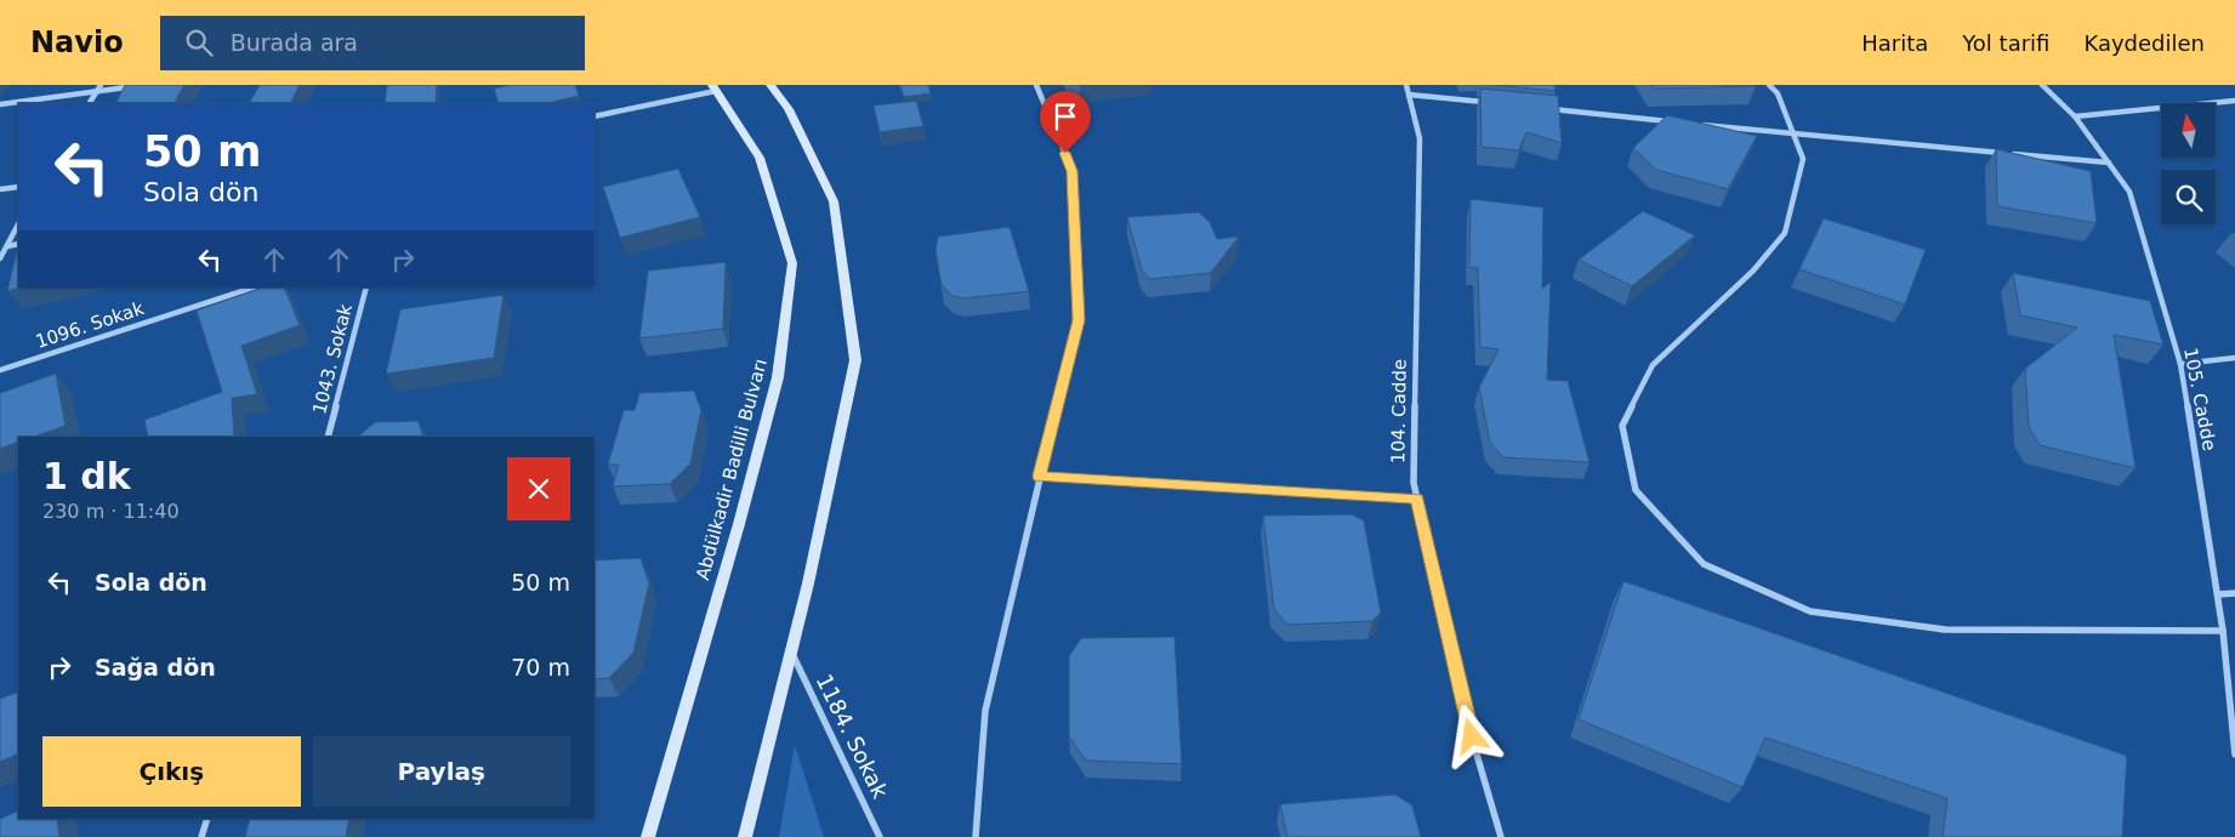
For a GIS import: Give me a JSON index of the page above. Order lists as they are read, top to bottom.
{
  "streets": {
    "main road": ["Abdülkadir Badilli Bulvarı"],
    "street": [
      "1096. Sokak",
      "1043. Sokak",
      "105. Cadde",
      "104. Cadde",
      "1184. Sokak"
    ]
  },
  "north": "top",
  "page": {
    "header": "Navio",
    "search": "Burada ara",
    "nav": ["Harita", "Yol tarifi", "Kaydedilen"],
    "turn": ["50 m", "Sola dön"],
    "heading": ["1 dk", "230 m · 11:40"],
    "list": [
      {
        "name": "Sola dön",
        "value": "50 m"
      },
      {
        "name": "Sağa dön",
        "value": "70 m"
      }
    ],
    "buttons": ["Çıkış", "Paylaş"]
  }
}
